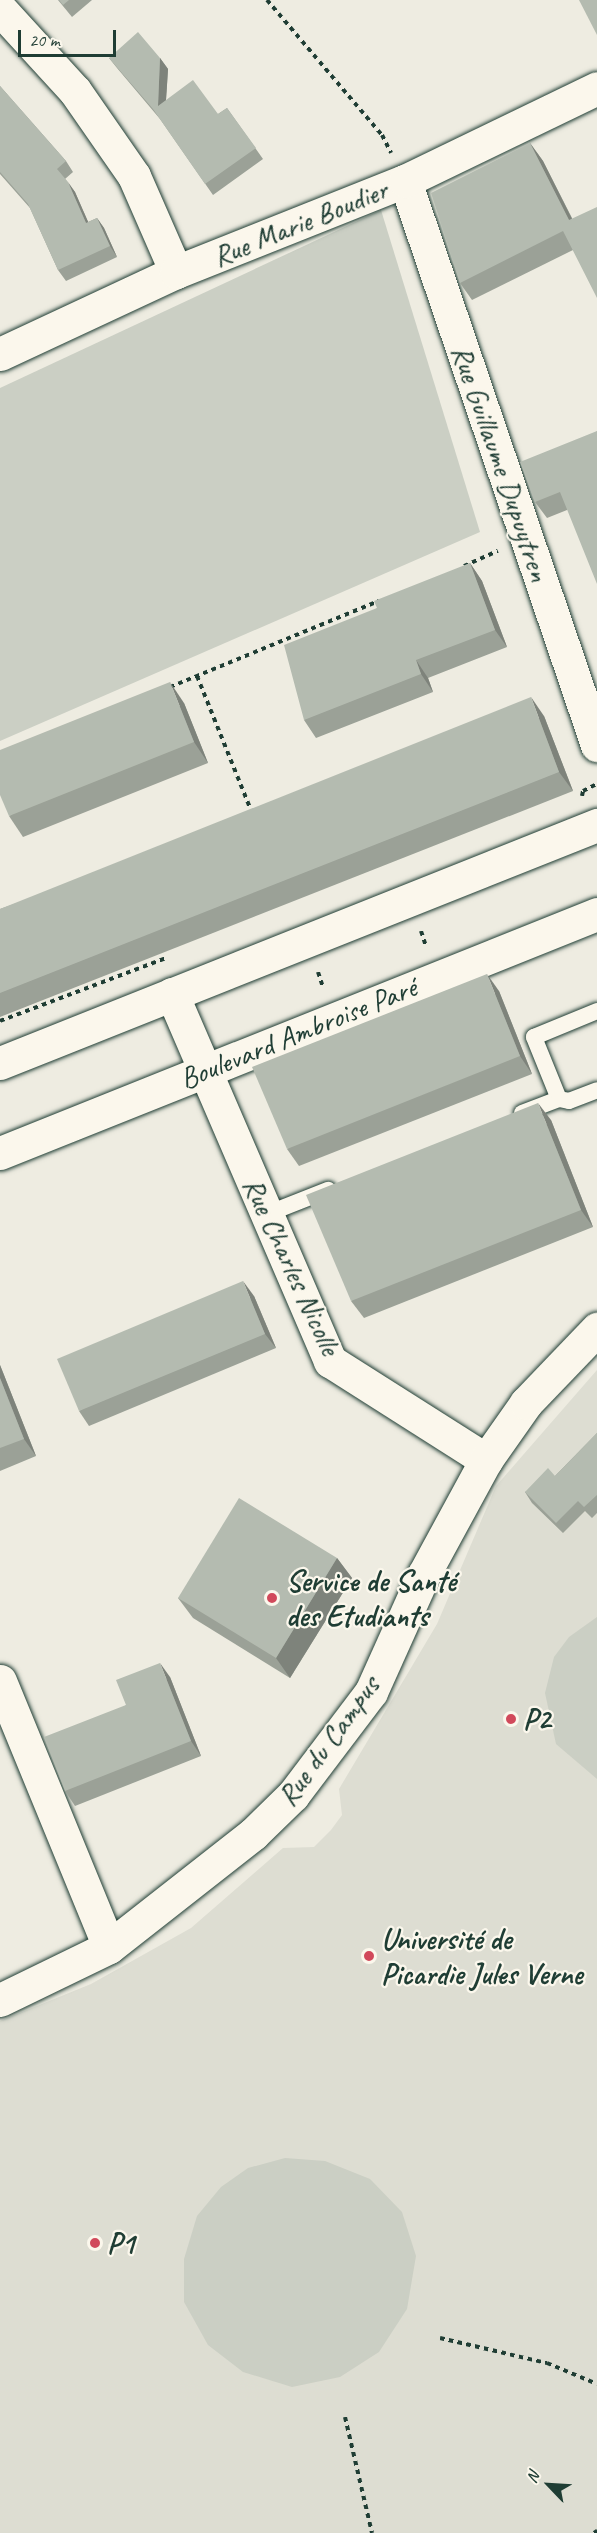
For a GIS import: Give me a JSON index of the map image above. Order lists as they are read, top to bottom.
{
  "streets": {
    "street": [
      "Rue Marie Boudier",
      "Rue Guillaume Dupuytren",
      "Boulevard Ambroise Paré",
      "Rue Charles Nicolle",
      "Rue du Campus"
    ]
  },
  "crossings": [
    ["Rue Marie Boudier", "Rue Guillaume Dupuytren"],
    ["Boulevard Ambroise Paré", "Rue Charles Nicolle"],
    ["Rue Charles Nicolle", "Rue du Campus"]
  ],
  "places": [
    "Service de Santé des Etudiants",
    "P2",
    "Université de Picardie Jules Verne",
    "P1"
  ],
  "scale_bar": "20 m",
  "north": "top left"
}
